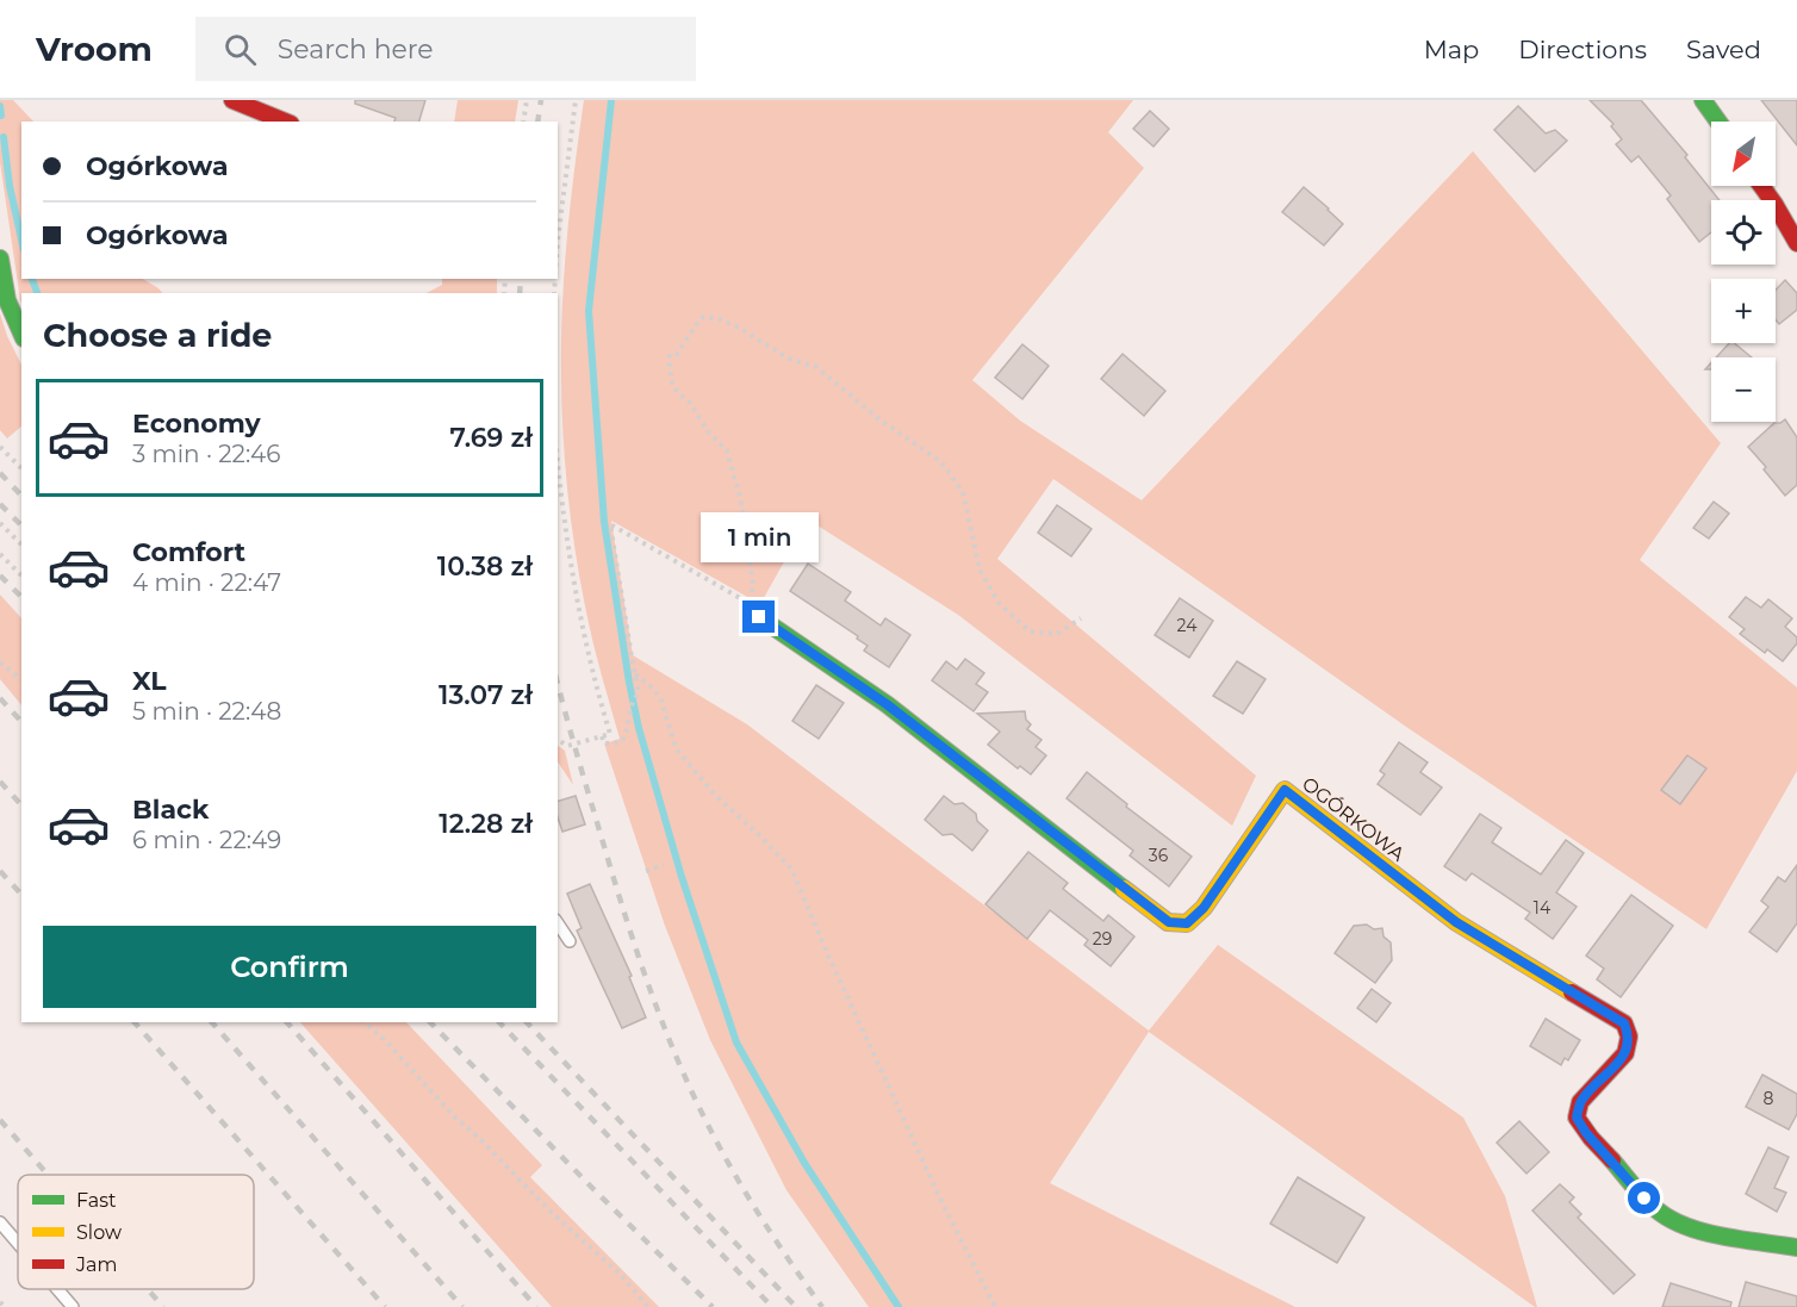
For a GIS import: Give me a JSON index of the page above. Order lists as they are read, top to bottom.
{
  "streets": {
    "street": ["OGÓRKOWA"]
  },
  "house_numbers": [
    "24",
    "36",
    "14",
    "29",
    "8"
  ],
  "legend": ["Fast", "Slow", "Jam"],
  "north": "bottom left",
  "page": {
    "header": "Vroom",
    "search": "Search here",
    "nav": ["Map", "Directions", "Saved"],
    "map_buttons": ["+", "−"],
    "banner": ["Ogórkowa", "Ogórkowa"],
    "heading": "Choose a ride",
    "list": [
      {
        "name": "Economy",
        "note": "3 min · 22:46",
        "value": "7.69 zł"
      },
      {
        "name": "Comfort",
        "note": "4 min · 22:47",
        "value": "10.38 zł"
      },
      {
        "name": "XL",
        "note": "5 min · 22:48",
        "value": "13.07 zł"
      },
      {
        "name": "Black",
        "note": "6 min · 22:49",
        "value": "12.28 zł"
      }
    ],
    "bubble": "1 min",
    "buttons": "Confirm"
  }
}
